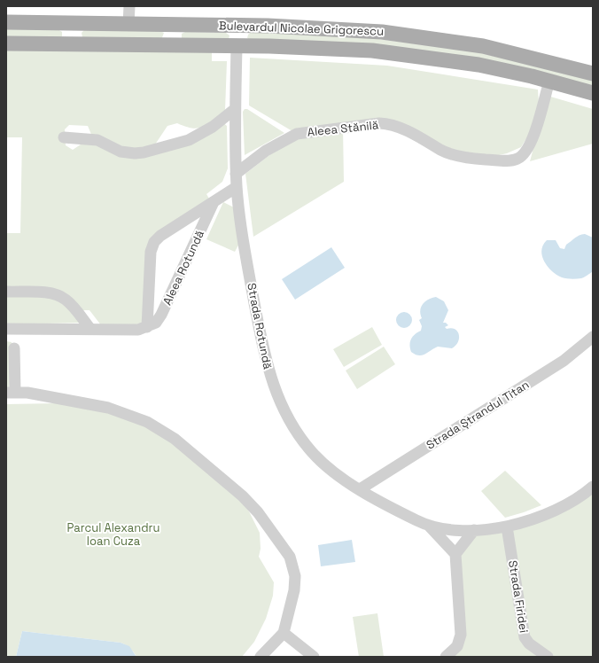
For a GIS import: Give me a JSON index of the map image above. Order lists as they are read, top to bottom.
{
  "streets": {
    "main road": ["Bulevardul Nicolae Grigorescu"],
    "street": [
      "Aleea Stănilă",
      "Aleea Rotundă",
      "Strada Rotundă",
      "Strada Ștrandul Titan",
      "Strada Firidei"
    ]
  },
  "crossings": [
    ["Bulevardul Nicolae Grigorescu", "Aleea Stănilă"],
    ["Bulevardul Nicolae Grigorescu", "Strada Rotundă"],
    ["Aleea Stănilă", "Strada Rotundă"],
    ["Aleea Rotundă", "Strada Rotundă"],
    ["Strada Rotundă", "Strada Ștrandul Titan"],
    ["Strada Rotundă", "Strada Firidei"]
  ],
  "parks": ["Parcul Alexandru Ioan Cuza"]
}
